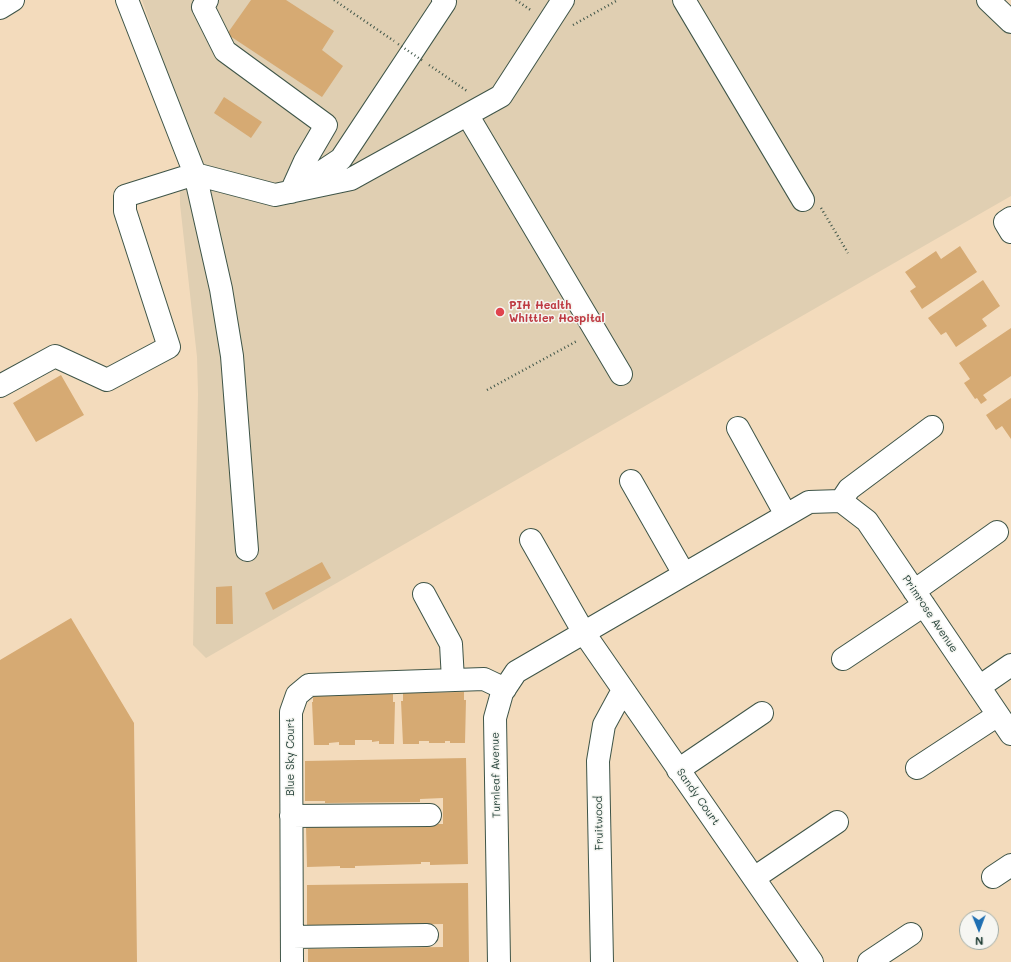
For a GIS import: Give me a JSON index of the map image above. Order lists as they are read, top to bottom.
{
  "streets": {
    "street": [
      "Primrose Avenue",
      "Blue Sky Court",
      "Turnleaf Avenue",
      "Sandy Court",
      "Fruitwood"
    ]
  },
  "crossings": [
    ["Primrose Avenue", "Turnleaf Avenue"],
    ["Blue Sky Court", "Turnleaf Avenue"],
    ["Turnleaf Avenue", "Sandy Court"],
    ["Sandy Court", "Fruitwood"]
  ],
  "places": ["PIH Health Whittier Hospital"],
  "north": "bottom"
}
